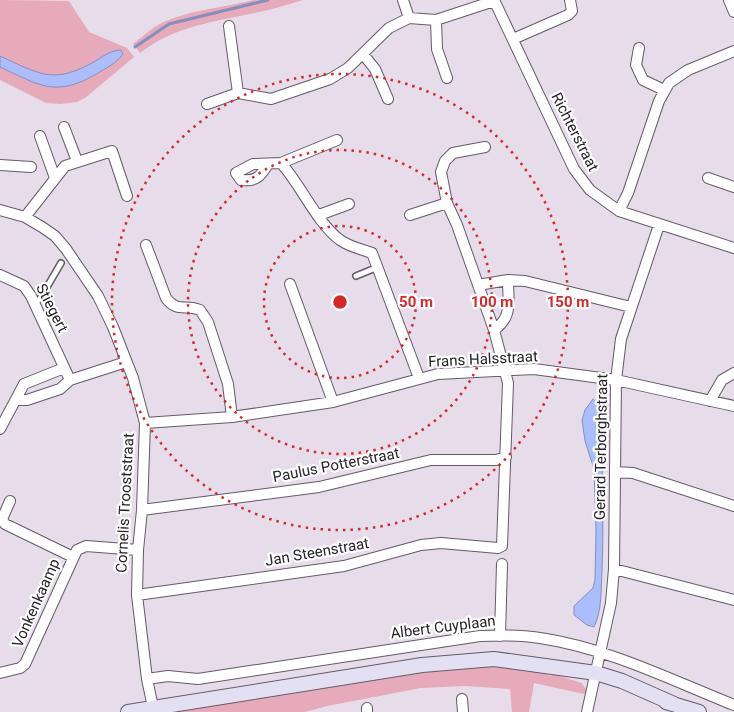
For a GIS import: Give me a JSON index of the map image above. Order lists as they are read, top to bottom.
{
  "streets": {
    "street": [
      "Richterstraat",
      "Stiegert",
      "Frans Halsstraat",
      "Gerard Terborghstraat",
      "Paulus Potterstraat",
      "Cornelis Trooststraat",
      "Jan Steenstraat",
      "Vonkenkaamp",
      "Albert Cuyplaan"
    ]
  },
  "crossings": [
    ["Richterstraat", "Gerard Terborghstraat"],
    ["Frans Halsstraat", "Gerard Terborghstraat"],
    ["Frans Halsstraat", "Cornelis Trooststraat"],
    ["Gerard Terborghstraat", "Albert Cuyplaan"],
    ["Paulus Potterstraat", "Cornelis Trooststraat"],
    ["Paulus Potterstraat", "Jan Steenstraat"],
    ["Cornelis Trooststraat", "Jan Steenstraat"],
    ["Cornelis Trooststraat", "Vonkenkaamp"],
    ["Cornelis Trooststraat", "Albert Cuyplaan"]
  ],
  "rings": ["50 m", "100 m", "150 m"]
}
